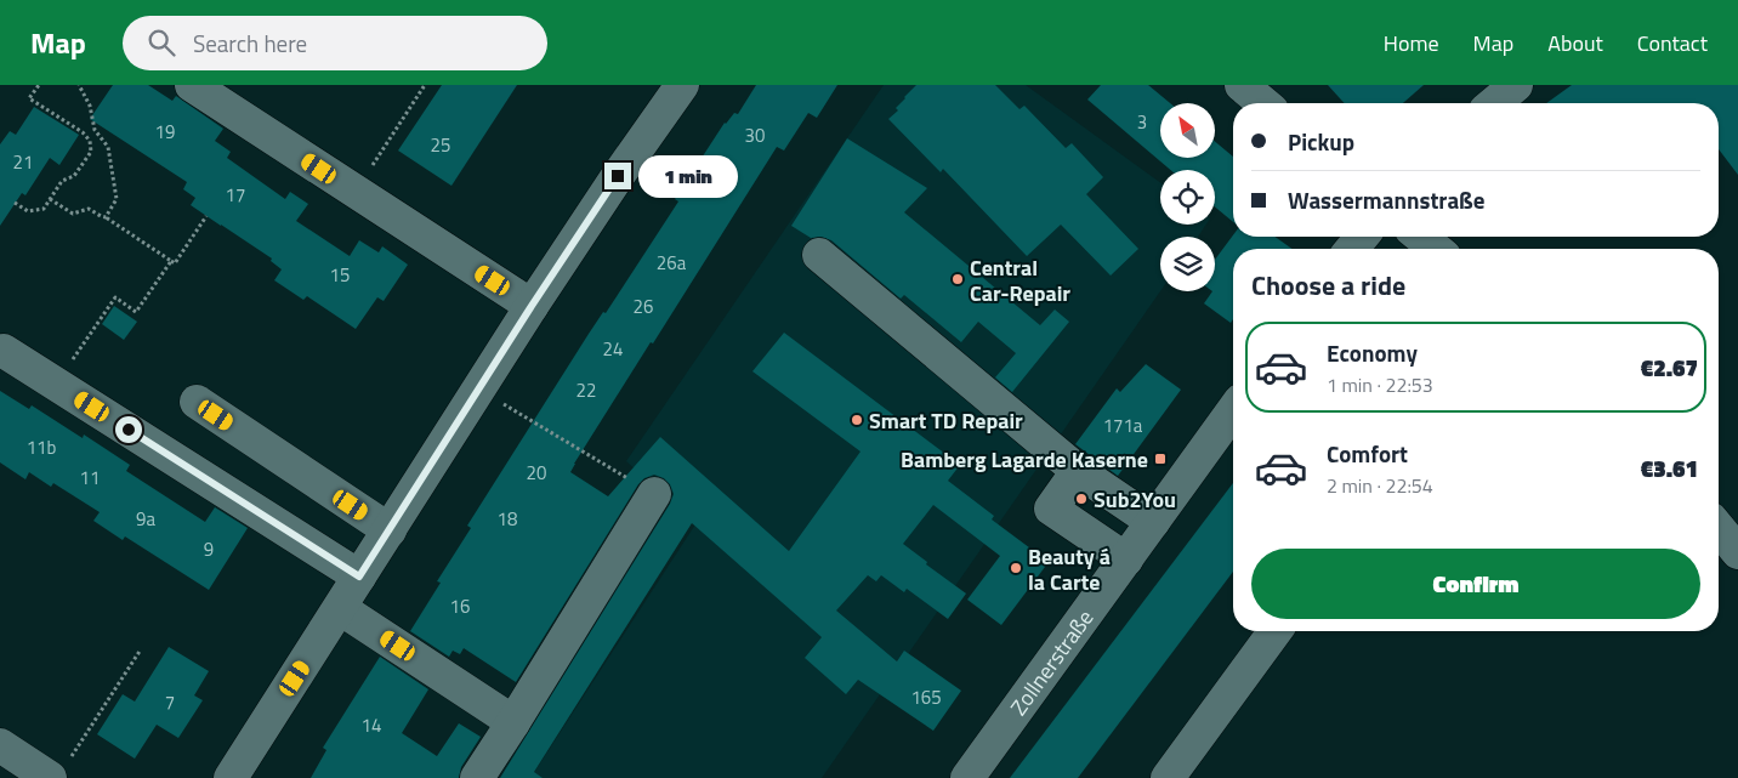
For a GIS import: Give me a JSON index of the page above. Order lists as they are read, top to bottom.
{
  "streets": {
    "street": ["Zollnerstraße"]
  },
  "places": {
    "other": [
      "Central Car-Repair",
      "Smart TD Repair",
      "Sub2You",
      "Beauty á la Carte"
    ],
    "transit": ["Bamberg Lagarde Kaserne"]
  },
  "house_numbers": [
    "3",
    "19",
    "30",
    "25",
    "21",
    "17",
    "26a",
    "15",
    "26",
    "24",
    "22",
    "171a",
    "11b",
    "20",
    "11",
    "9a",
    "18",
    "9",
    "16",
    "165",
    "7",
    "14"
  ],
  "north": "top left",
  "page": {
    "header": "Map",
    "search": "Search here",
    "nav": [
      "Home",
      "Map",
      "About",
      "Contact"
    ],
    "banner": ["Pickup", "Wassermannstraße"],
    "bubble": "1 min",
    "heading": "Choose a ride",
    "list": [
      {
        "name": "Economy",
        "note": "1 min · 22:53",
        "value": "€2.67"
      },
      {
        "name": "Comfort",
        "note": "2 min · 22:54",
        "value": "€3.61"
      }
    ],
    "buttons": "Confirm"
  }
}
